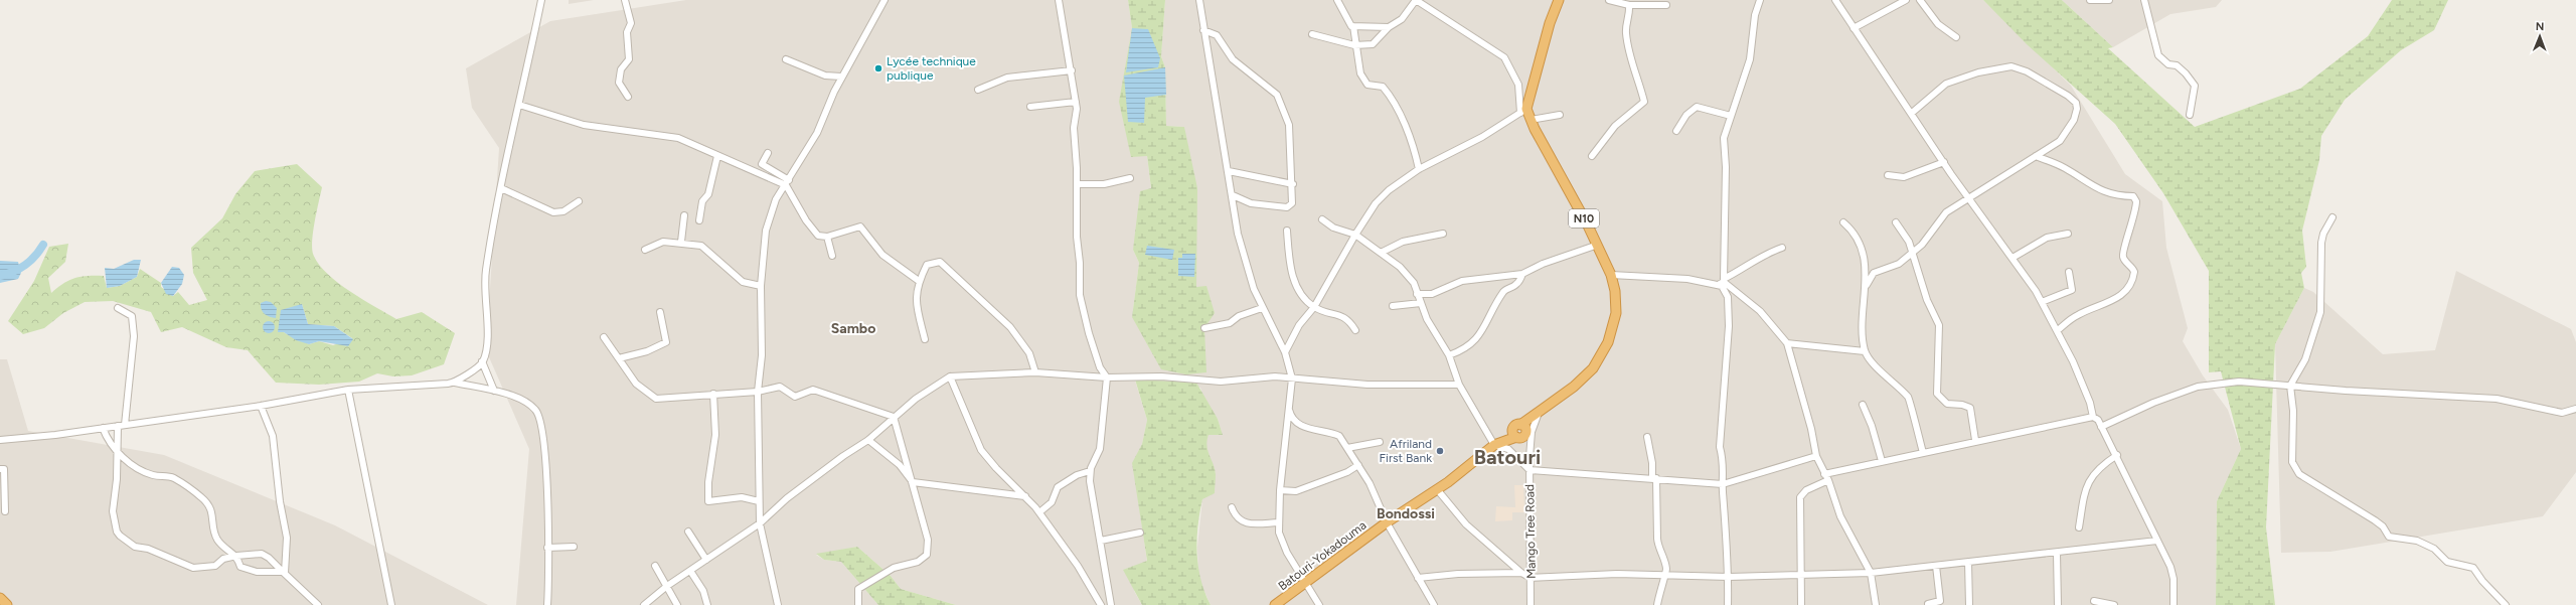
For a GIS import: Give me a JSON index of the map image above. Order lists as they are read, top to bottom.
{
  "streets": {
    "highway": ["N10", "Batouri-Yokadouma"],
    "street": ["Mango Tree Road"]
  },
  "crossings": [
    ["N10", "Mango Tree Road"],
    ["N10", "Batouri-Yokadouma"],
    ["Mango Tree Road", "Batouri-Yokadouma"]
  ],
  "districts": ["Sambo", "Batouri", "Bondossi"],
  "places": ["Lycée technique publique", "Afriland First Bank"],
  "north": "top"
}
